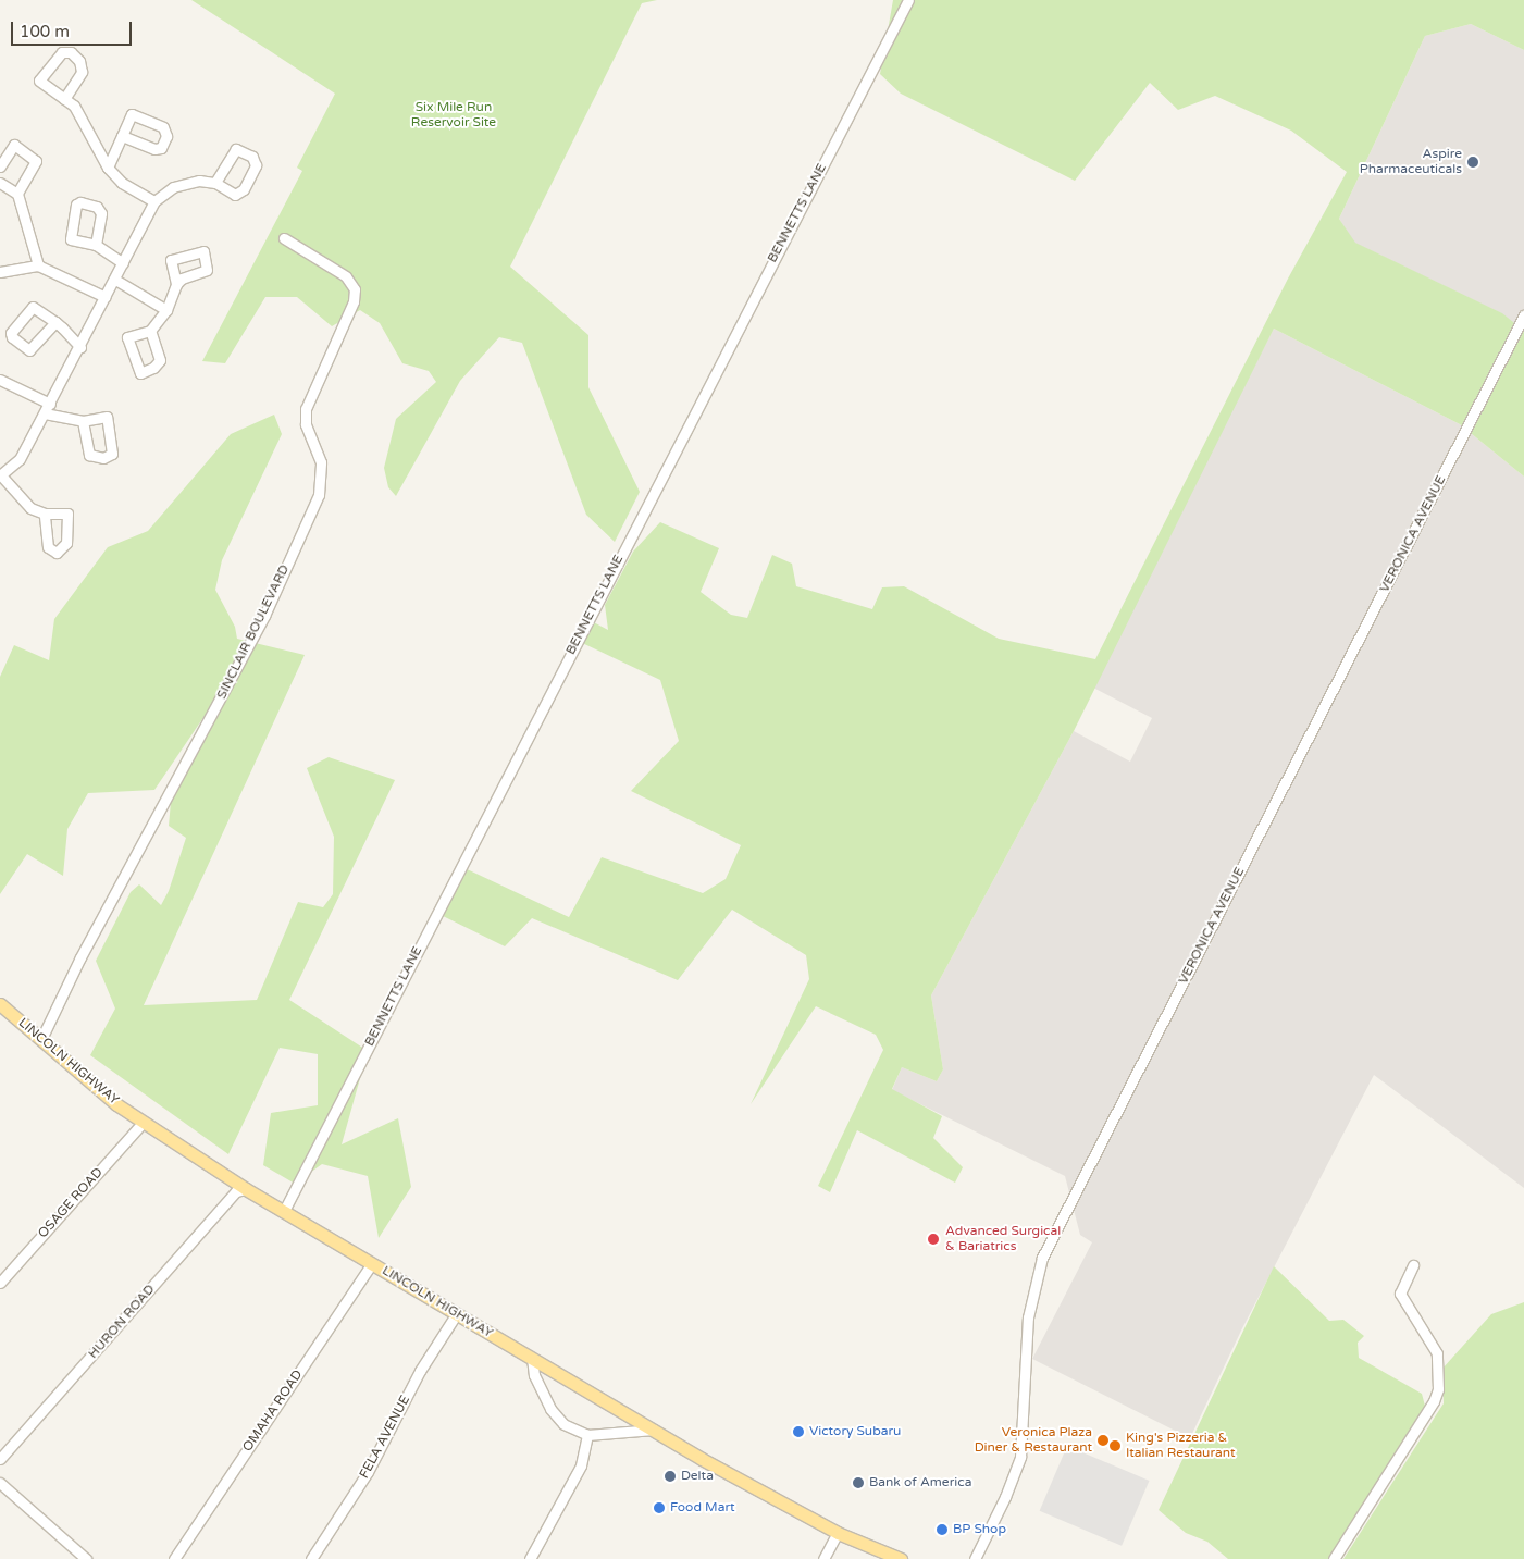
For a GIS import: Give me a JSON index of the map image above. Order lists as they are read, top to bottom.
{
  "streets": {
    "main road": ["LINCOLN HIGHWAY"],
    "street": [
      "BENNETTS LANE",
      "VERONICA AVENUE",
      "SINCLAIR BOULEVARD",
      "OSAGE ROAD",
      "HURON ROAD",
      "OMAHA ROAD",
      "FELA AVENUE"
    ]
  },
  "crossings": [
    ["BENNETTS LANE", "LINCOLN HIGHWAY"],
    ["SINCLAIR BOULEVARD", "LINCOLN HIGHWAY"],
    ["LINCOLN HIGHWAY", "OSAGE ROAD"],
    ["LINCOLN HIGHWAY", "HURON ROAD"],
    ["LINCOLN HIGHWAY", "OMAHA ROAD"],
    ["LINCOLN HIGHWAY", "FELA AVENUE"]
  ],
  "parks": ["Six Mile Run Reservoir Site"],
  "places": [
    "Aspire Pharmaceuticals",
    "Advanced Surgical & Bariatrics",
    "Victory Subaru",
    "Veronica Plaza Diner & Restaurant",
    "King's Pizzeria & Italian Restaurant",
    "Delta",
    "Bank of America",
    "Food Mart",
    "BP Shop"
  ],
  "scale_bar": "100 m"
}
